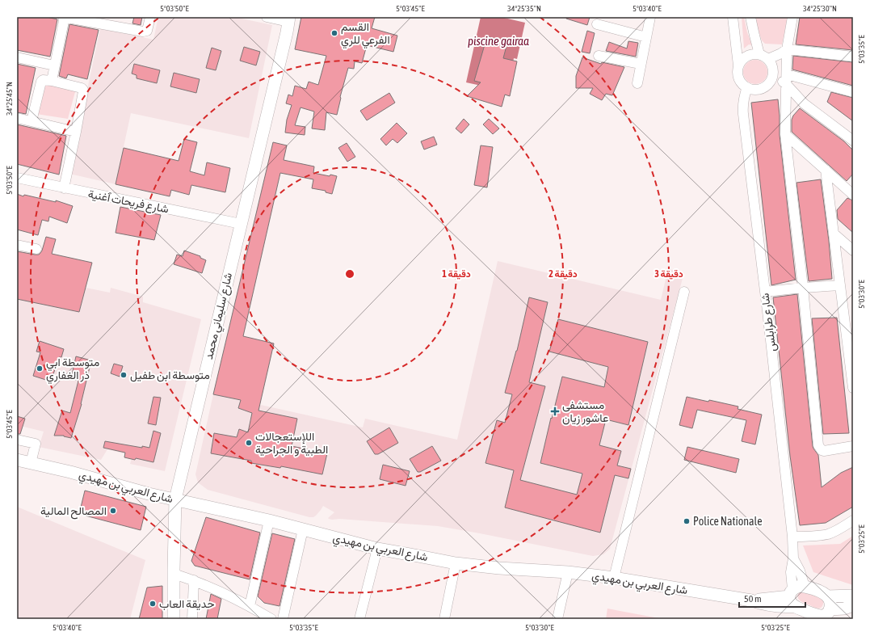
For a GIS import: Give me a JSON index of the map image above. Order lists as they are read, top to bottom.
{
  "streets": {
    "street": [
      "شارع فريحات ٱغنية",
      "شارع سليماني محمد",
      "شارع طرابلس",
      "شارع العربي بن مهيدي"
    ]
  },
  "crossings": [
    ["شارع فريحات ٱغنية", "شارع سليماني محمد"],
    ["شارع سليماني محمد", "شارع العربي بن مهيدي"],
    ["شارع طرابلس", "شارع العربي بن مهيدي"]
  ],
  "water": ["piscine gairaa"],
  "places": {
    "other": [
      "القسم الفرعي للري",
      "متوسطة ابي ذر الغفاري",
      "متوسطة ابن طفيل",
      "اللإستعجالات الطبية و الجراحية",
      "المصالح المالية",
      "Police Nationale",
      "حديقة العاب"
    ],
    "health": ["مستشفى عاشور زيان"]
  },
  "scale_bar": "50 m",
  "coordinates": [
    "5°03'50\"E",
    "5°03'45\"E",
    "34°25'35\"N",
    "5°03'40\"E",
    "34°25'30\"N",
    "5°03'35\"E",
    "34°25'45\"N",
    "5°03'30\"E",
    "5°03'25\"E"
  ],
  "rings": ["1 دقيقة", "2 دقيقة", "3 دقيقة"]
}
